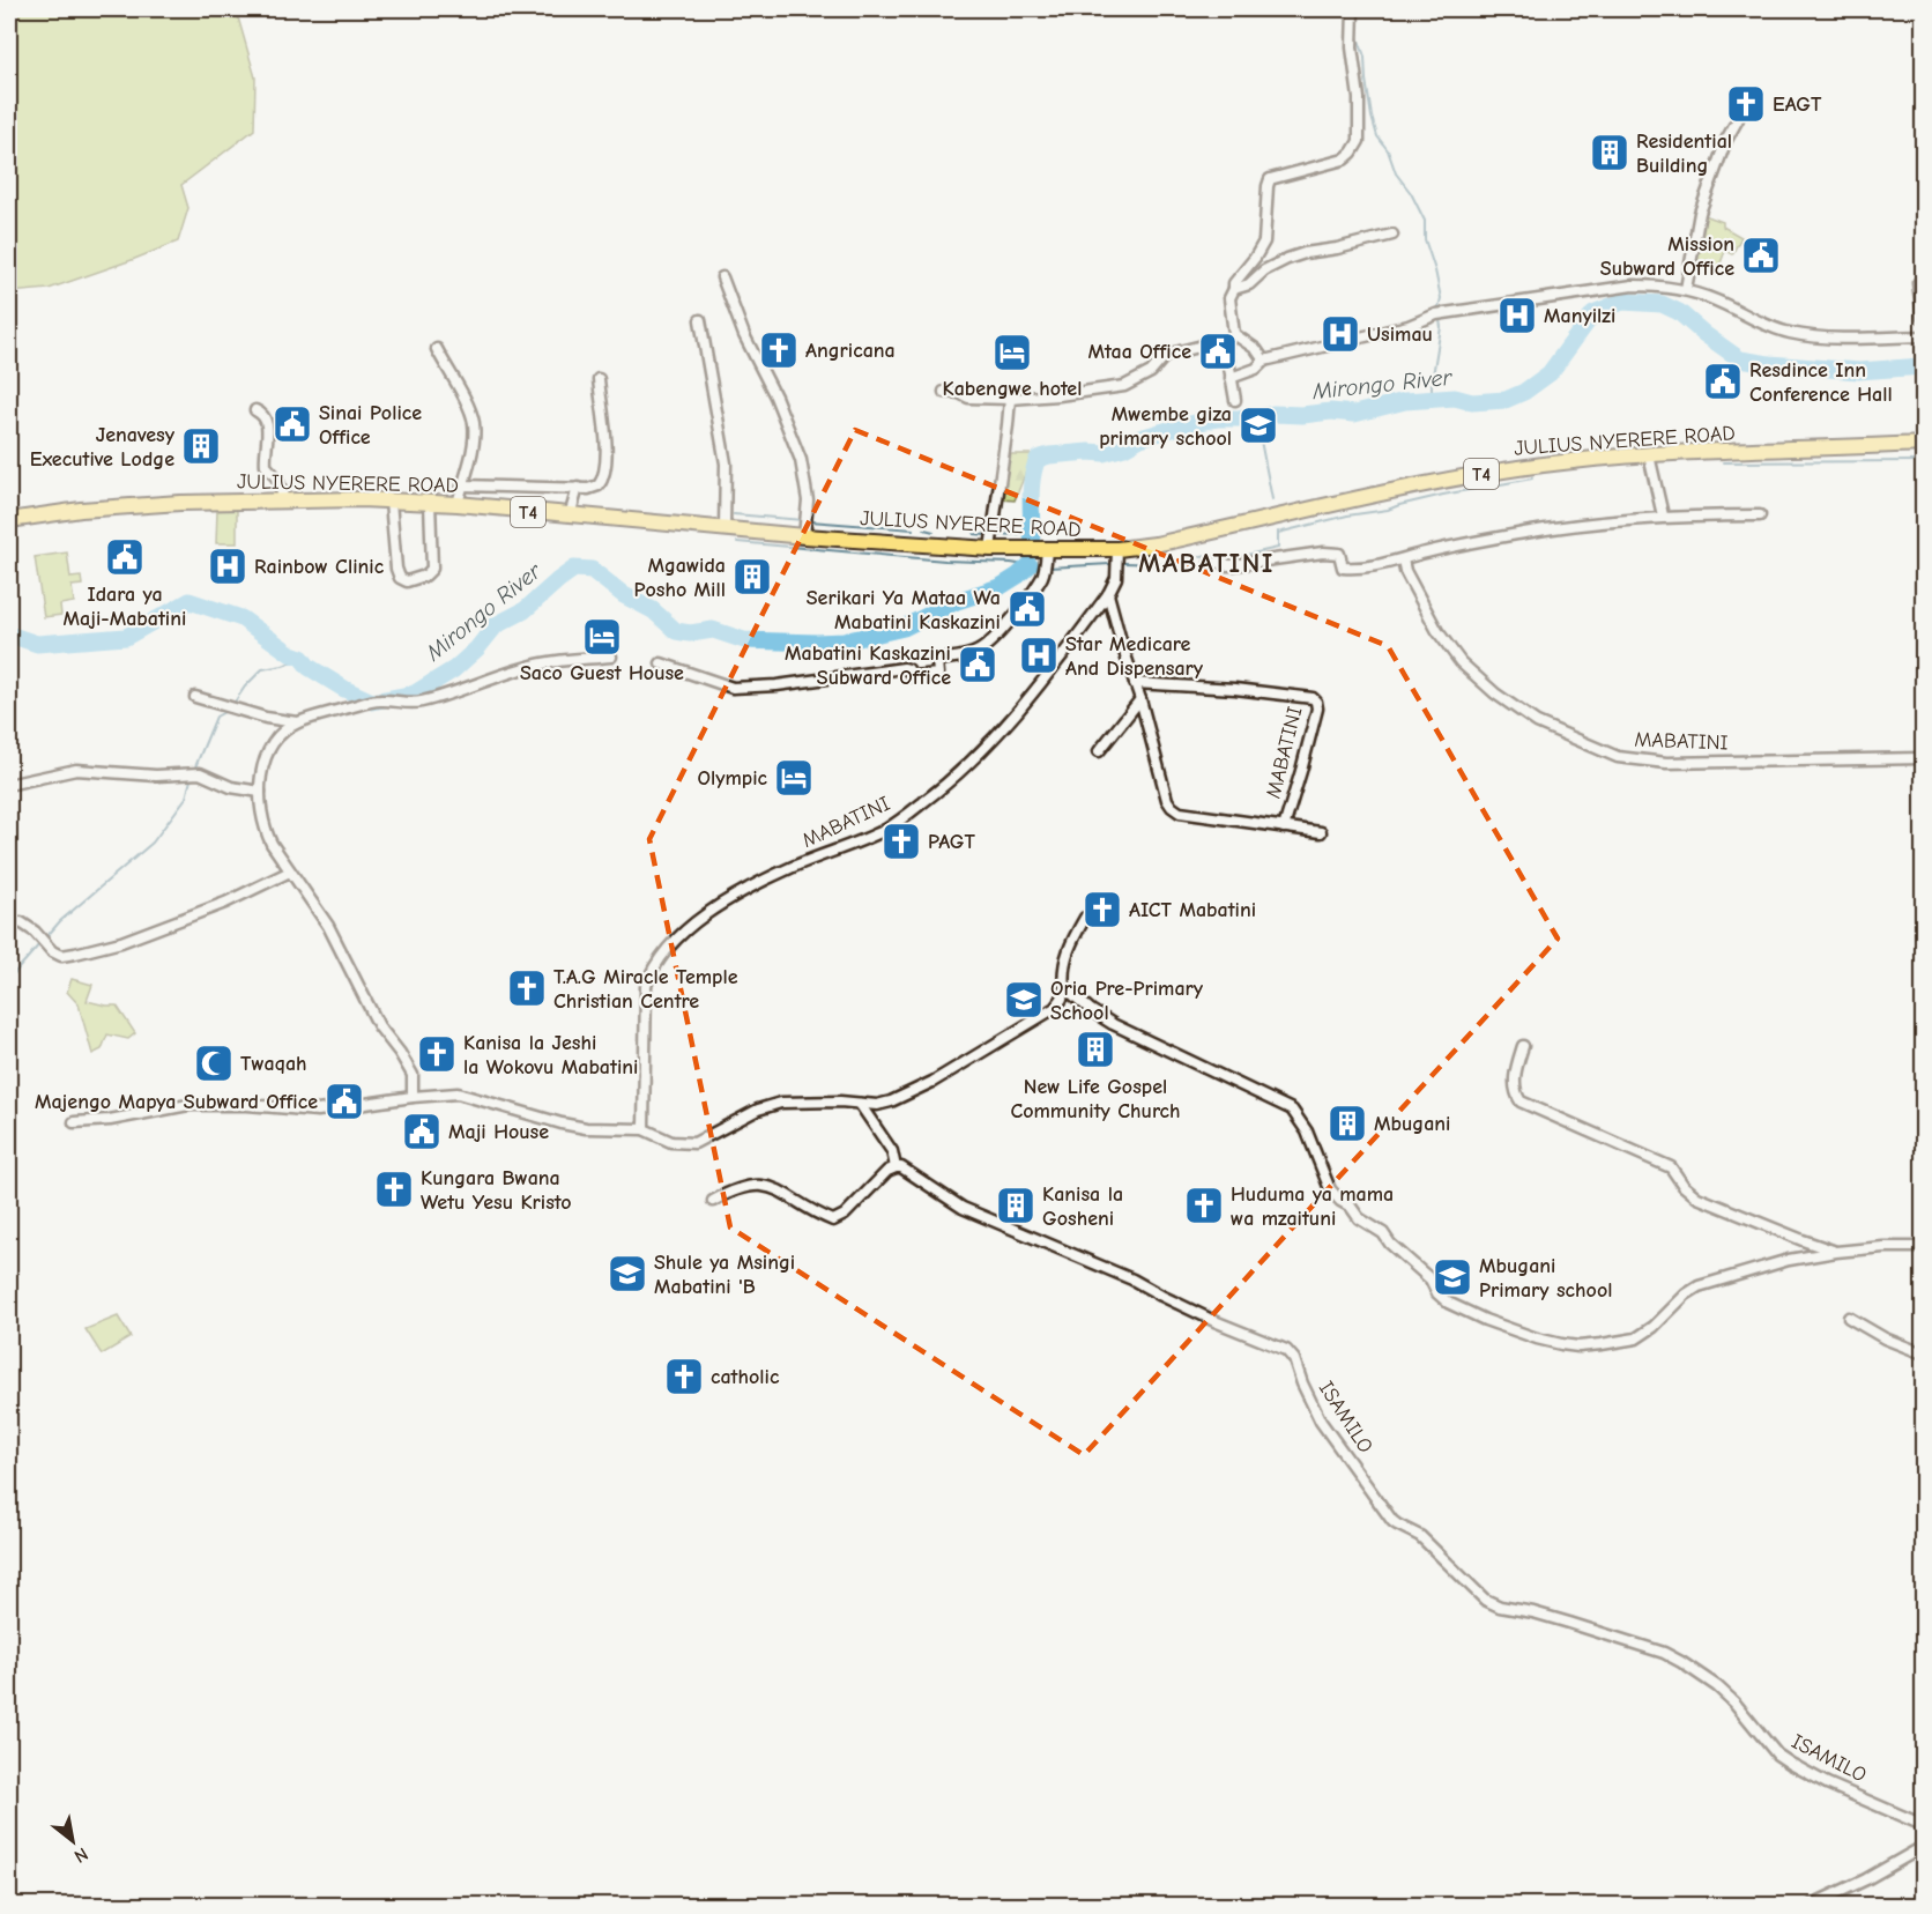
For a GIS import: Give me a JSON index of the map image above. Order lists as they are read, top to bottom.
{
  "streets": {
    "highway": ["JULIUS NYERERE ROAD", "T4"],
    "street": ["MABATINI", "ISAMILO"]
  },
  "crossings": [
    ["JULIUS NYERERE ROAD", "MABATINI"]
  ],
  "districts": ["MABATINI"],
  "water": ["Mirongo River"],
  "places": {
    "church": [
      "EAGT",
      "Angricana",
      "PAGT",
      "AICT Mabatini",
      "T.A.G Miracle Temple Christian Centre",
      "Kanisa la Jeshi la Wokovu Mabatini",
      "Kungara Bwana Wetu Yesu Kristo",
      "Huduma ya mama wa mzaituni",
      "catholic"
    ],
    "building": [
      "Residential Building",
      "Jenavesy Executive Lodge",
      "Mgawida Posho Mill",
      "New Life Gospel Community Church",
      "Mbugani",
      "Kanisa la Gosheni"
    ],
    "public building": [
      "Mission Subward Office",
      "Mtaa Office",
      "Resdince Inn Conference Hall",
      "Sinai Police Office",
      "Idara ya Maji-Mabatini",
      "Serikari Ya Mataa Wa Mabatini Kaskazini",
      "Mabatini Kaskazini Subward Office",
      "Majengo Mapya Subward Office",
      "Maji House"
    ],
    "hospital": [
      "Manyilzi",
      "Usimau",
      "Rainbow Clinic",
      "Star Medicare And Dispensary"
    ],
    "hotel": ["Kabengwe hotel", "Saco Guest House", "Olympic"],
    "school or university": [
      "Mwembe giza primary school",
      "Oria Pre-Primary School",
      "Shule ya Msingi Mabatini 'B",
      "Mbugani Primary school"
    ],
    "mosque": ["Twaqah"]
  },
  "north": "bottom right"
}
